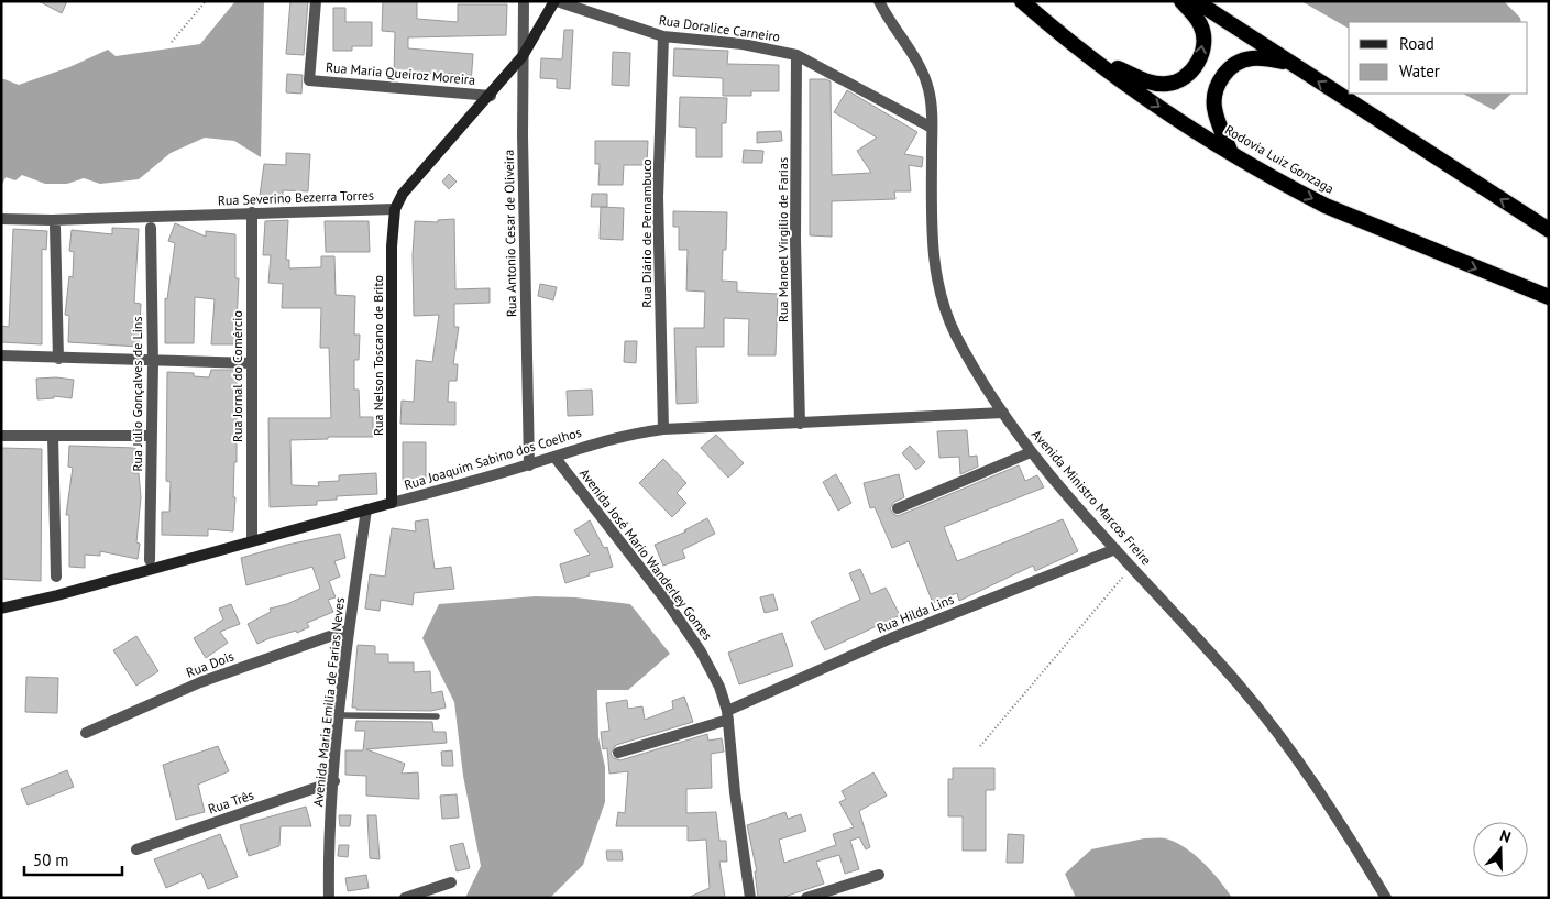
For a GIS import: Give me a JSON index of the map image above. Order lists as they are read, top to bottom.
{
  "streets": {
    "highway": ["Rodovia Luiz Gonzaga"],
    "main road": ["Rua Nelson Toscano de Brito", "Rua Joaquim Sabino dos Coelhos"],
    "street": [
      "Rua Doralice Carneiro",
      "Rua Maria Queiroz Moreira",
      "Rua Severino Bezerra Torres",
      "Rua Antonio Cesar de Oliveira",
      "Rua Diário de Pernambuco",
      "Rua Manoel Virgilio de Farias",
      "Rua Jornal do Comércio",
      "Rua Júlio Gonçalves de Lins",
      "Avenida Ministro Marcos Freire",
      "Avenida José Mario Wanderley Gomes",
      "Rua Hilda Lins",
      "Rua Dois",
      "Avenida Maria Emilia de Farias Neves",
      "Rua Três"
    ]
  },
  "crossings": [
    ["Rua Doralice Carneiro", "Rua Diário de Pernambuco"],
    ["Rua Doralice Carneiro", "Rua Manoel Virgilio de Farias"],
    ["Rua Doralice Carneiro", "Avenida Ministro Marcos Freire"],
    ["Rua Severino Bezerra Torres", "Rua Nelson Toscano de Brito"],
    ["Rua Severino Bezerra Torres", "Rua Jornal do Comércio"],
    ["Rua Antonio Cesar de Oliveira", "Rua Joaquim Sabino dos Coelhos"],
    ["Rua Diário de Pernambuco", "Rua Joaquim Sabino dos Coelhos"],
    ["Rua Manoel Virgilio de Farias", "Rua Joaquim Sabino dos Coelhos"],
    ["Rua Nelson Toscano de Brito", "Rua Joaquim Sabino dos Coelhos"],
    ["Rua Jornal do Comércio", "Rua Joaquim Sabino dos Coelhos"],
    ["Rua Joaquim Sabino dos Coelhos", "Avenida Ministro Marcos Freire"],
    ["Rua Joaquim Sabino dos Coelhos", "Avenida José Mario Wanderley Gomes"],
    ["Rua Joaquim Sabino dos Coelhos", "Avenida Maria Emilia de Farias Neves"],
    ["Avenida Ministro Marcos Freire", "Rua Hilda Lins"],
    ["Avenida José Mario Wanderley Gomes", "Rua Hilda Lins"],
    ["Rua Dois", "Avenida Maria Emilia de Farias Neves"],
    ["Avenida Maria Emilia de Farias Neves", "Rua Três"]
  ],
  "legend": ["Road", "Water"],
  "scale_bar": "50 m",
  "north": "top"
}
